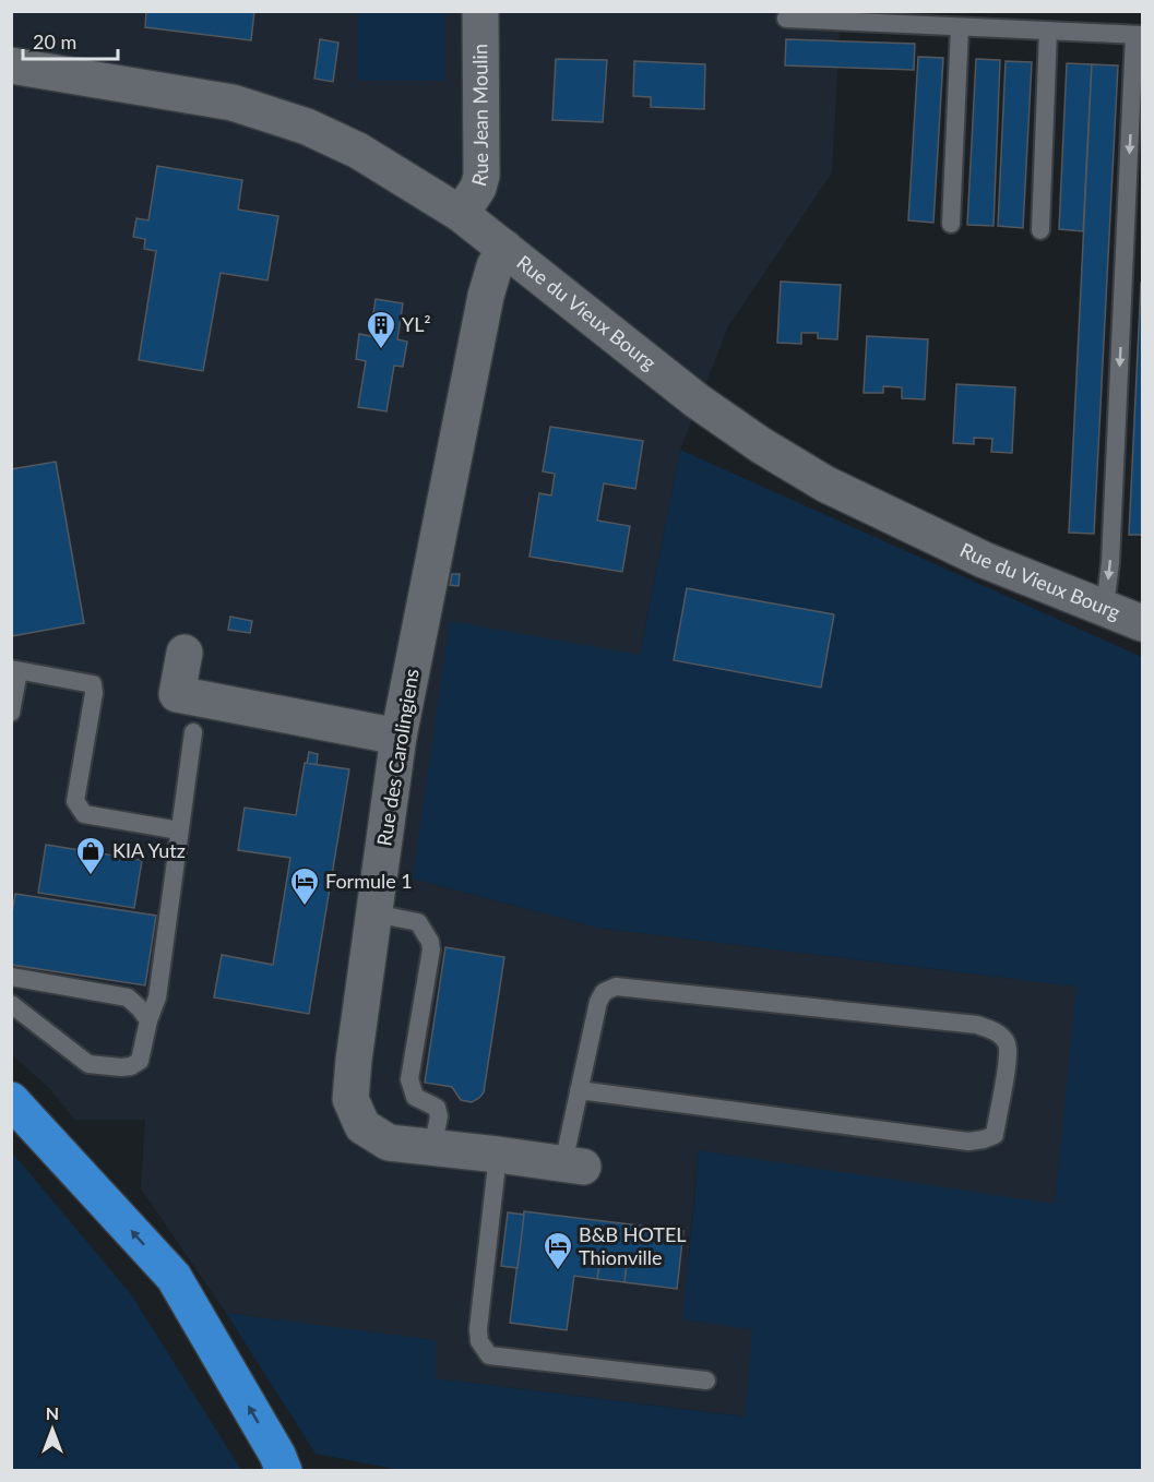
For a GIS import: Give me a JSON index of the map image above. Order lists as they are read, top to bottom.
{
  "streets": {
    "street": ["Rue Jean Moulin", "Rue du Vieux Bourg", "Rue des Carolingiens"]
  },
  "crossings": [
    ["Rue Jean Moulin", "Rue du Vieux Bourg"],
    ["Rue du Vieux Bourg", "Rue des Carolingiens"]
  ],
  "places": {
    "building": ["YL²"],
    "shop": ["KIA Yutz"],
    "hotel": ["Formule 1", "B&B HOTEL Thionville"]
  },
  "scale_bar": "20 m",
  "north": "top"
}
